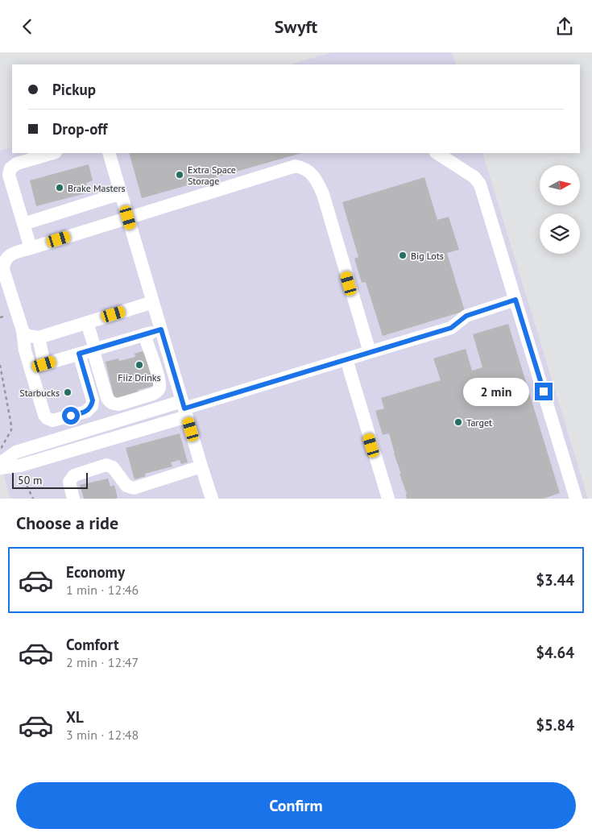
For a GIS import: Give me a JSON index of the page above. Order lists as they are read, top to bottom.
{
  "places": [
    "Extra Space Storage",
    "Brake Masters",
    "Big Lots",
    "Fiiz Drinks",
    "Starbucks",
    "Target"
  ],
  "scale_bar": "50 m",
  "north": "right",
  "page": {
    "header": "Swyft",
    "banner": ["Pickup", "Drop-off"],
    "bubble": "2 min",
    "scale": "50 m",
    "heading": "Choose a ride",
    "list": [
      {
        "name": "Economy",
        "note": "1 min · 12:46",
        "value": "$3.44"
      },
      {
        "name": "Comfort",
        "note": "2 min · 12:47",
        "value": "$4.64"
      },
      {
        "name": "XL",
        "note": "3 min · 12:48",
        "value": "$5.84"
      }
    ],
    "buttons": "Confirm"
  }
}
